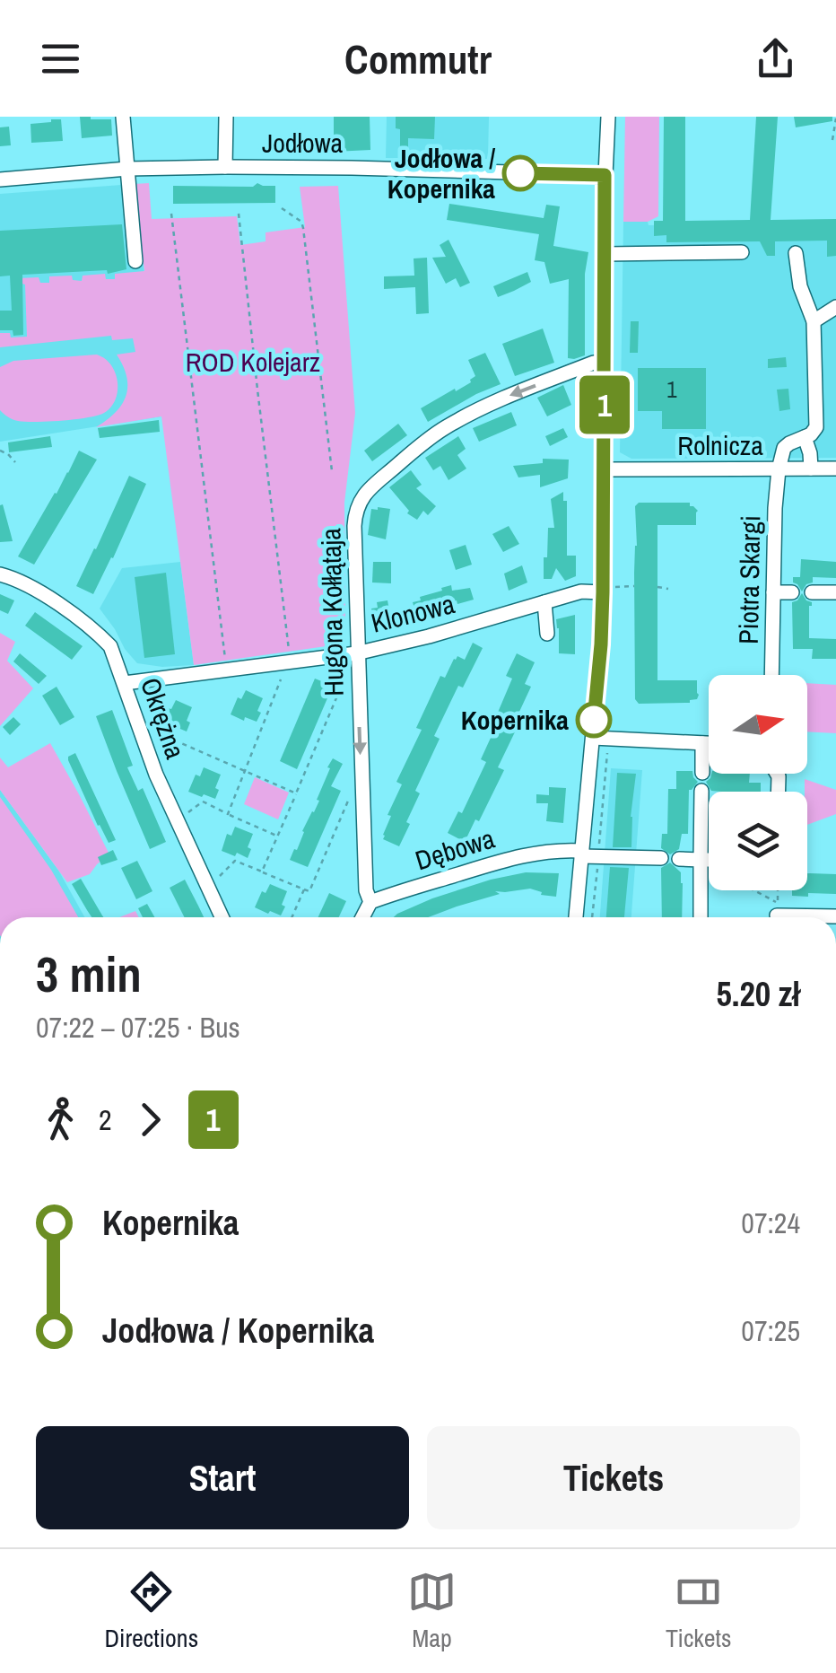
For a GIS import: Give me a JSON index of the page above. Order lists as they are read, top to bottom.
{
  "streets": {
    "street": [
      "Jodłowa",
      "Rolnicza",
      "Piotra Skargi",
      "Hugona Kołłątaja",
      "Klonowa",
      "Okrężna",
      "Dębowa"
    ]
  },
  "crossings": [
    ["Rolnicza", "Piotra Skargi"],
    ["Hugona Kołłątaja", "Klonowa"],
    ["Hugona Kołłątaja", "Dębowa"],
    ["Klonowa", "Okrężna"]
  ],
  "one_way": ["Hugona Kołłątaja"],
  "parks": ["ROD Kolejarz"],
  "places": ["Jodłowa / Kopernika", "Kopernika"],
  "lines": ["bus line 1"],
  "house_numbers": ["1"],
  "north": "right",
  "page": {
    "header": "Commutr",
    "on_map": "1",
    "heading": ["3 min", "07:22 – 07:25 · Bus", "5.20 zł"],
    "legs": ["2", "1"],
    "list": [
      {
        "name": "Kopernika",
        "value": "07:24"
      },
      {
        "name": "Jodłowa / Kopernika",
        "value": "07:25"
      }
    ],
    "buttons": ["Start", "Tickets"],
    "tabs": ["Directions", "Map", "Tickets"]
  }
}
